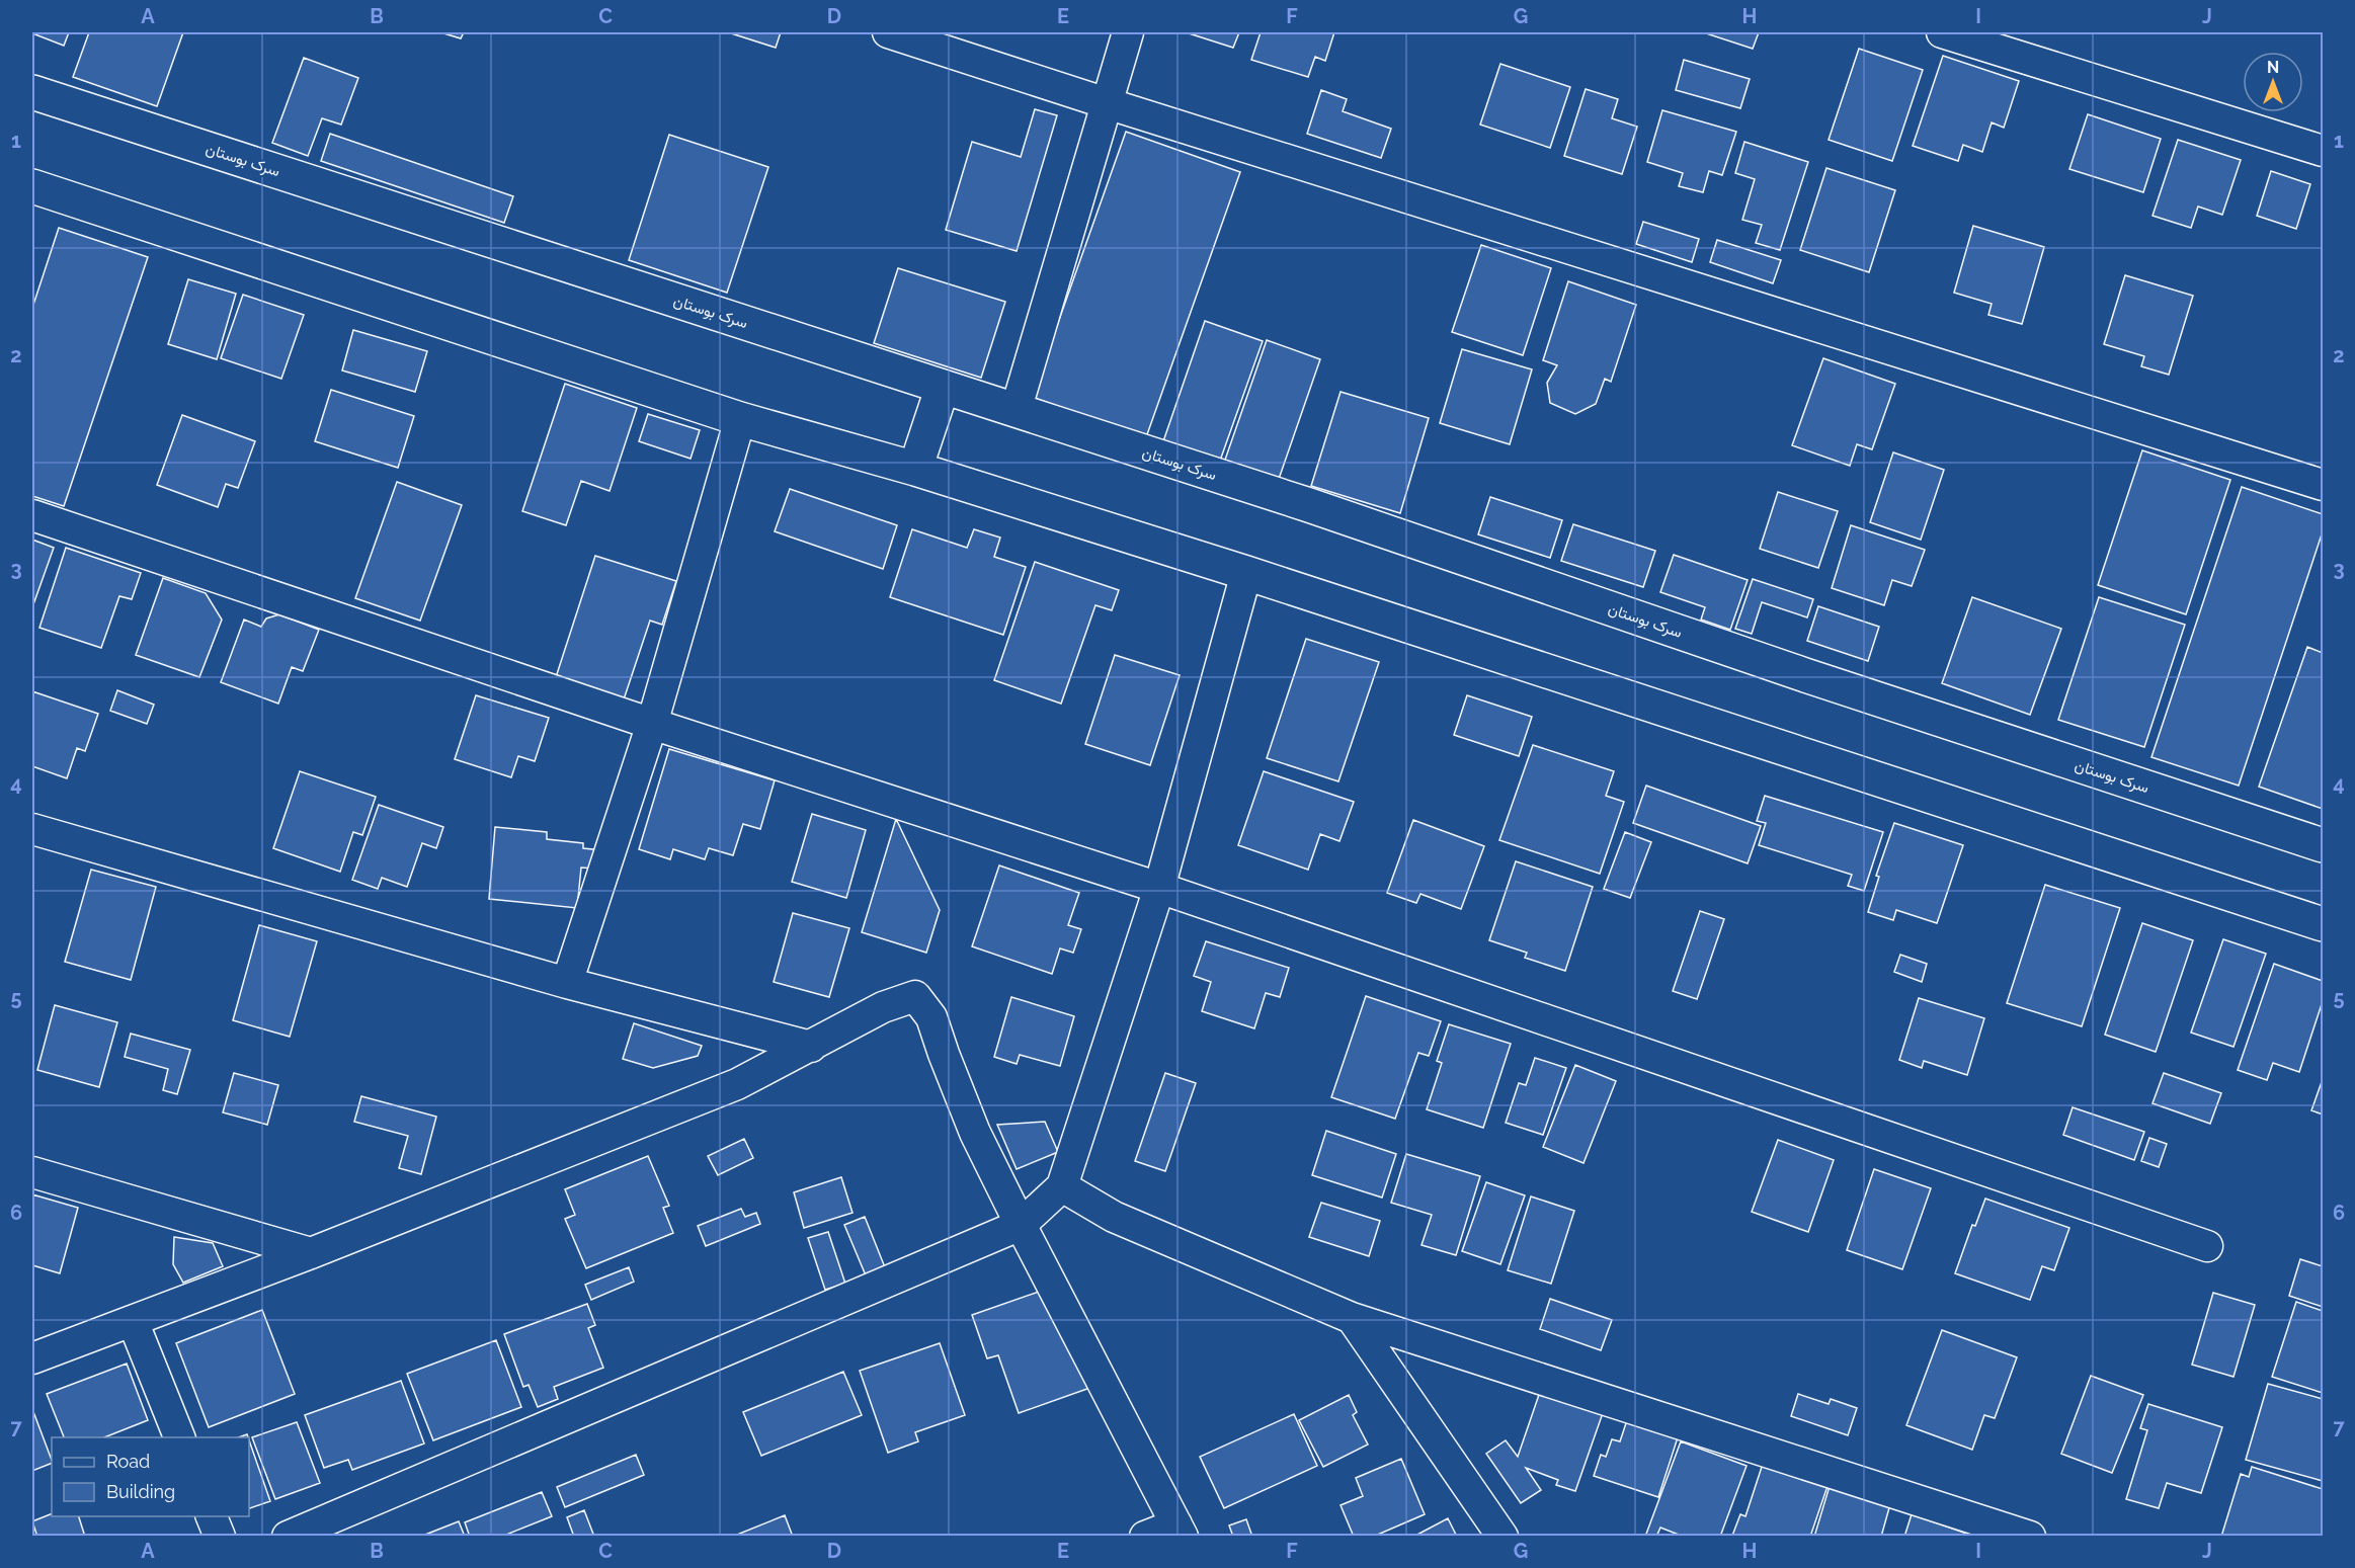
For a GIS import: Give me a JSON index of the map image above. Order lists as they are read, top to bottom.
{
  "streets": {
    "street": ["سرک بوستان"]
  },
  "legend": ["Road", "Building"],
  "north": "top",
  "grid": {
    "columns": [
      "A",
      "B",
      "C",
      "D",
      "E",
      "F",
      "G",
      "H",
      "I",
      "J"
    ],
    "rows": [
      "1",
      "2",
      "3",
      "4",
      "5",
      "6",
      "7"
    ]
  }
}
